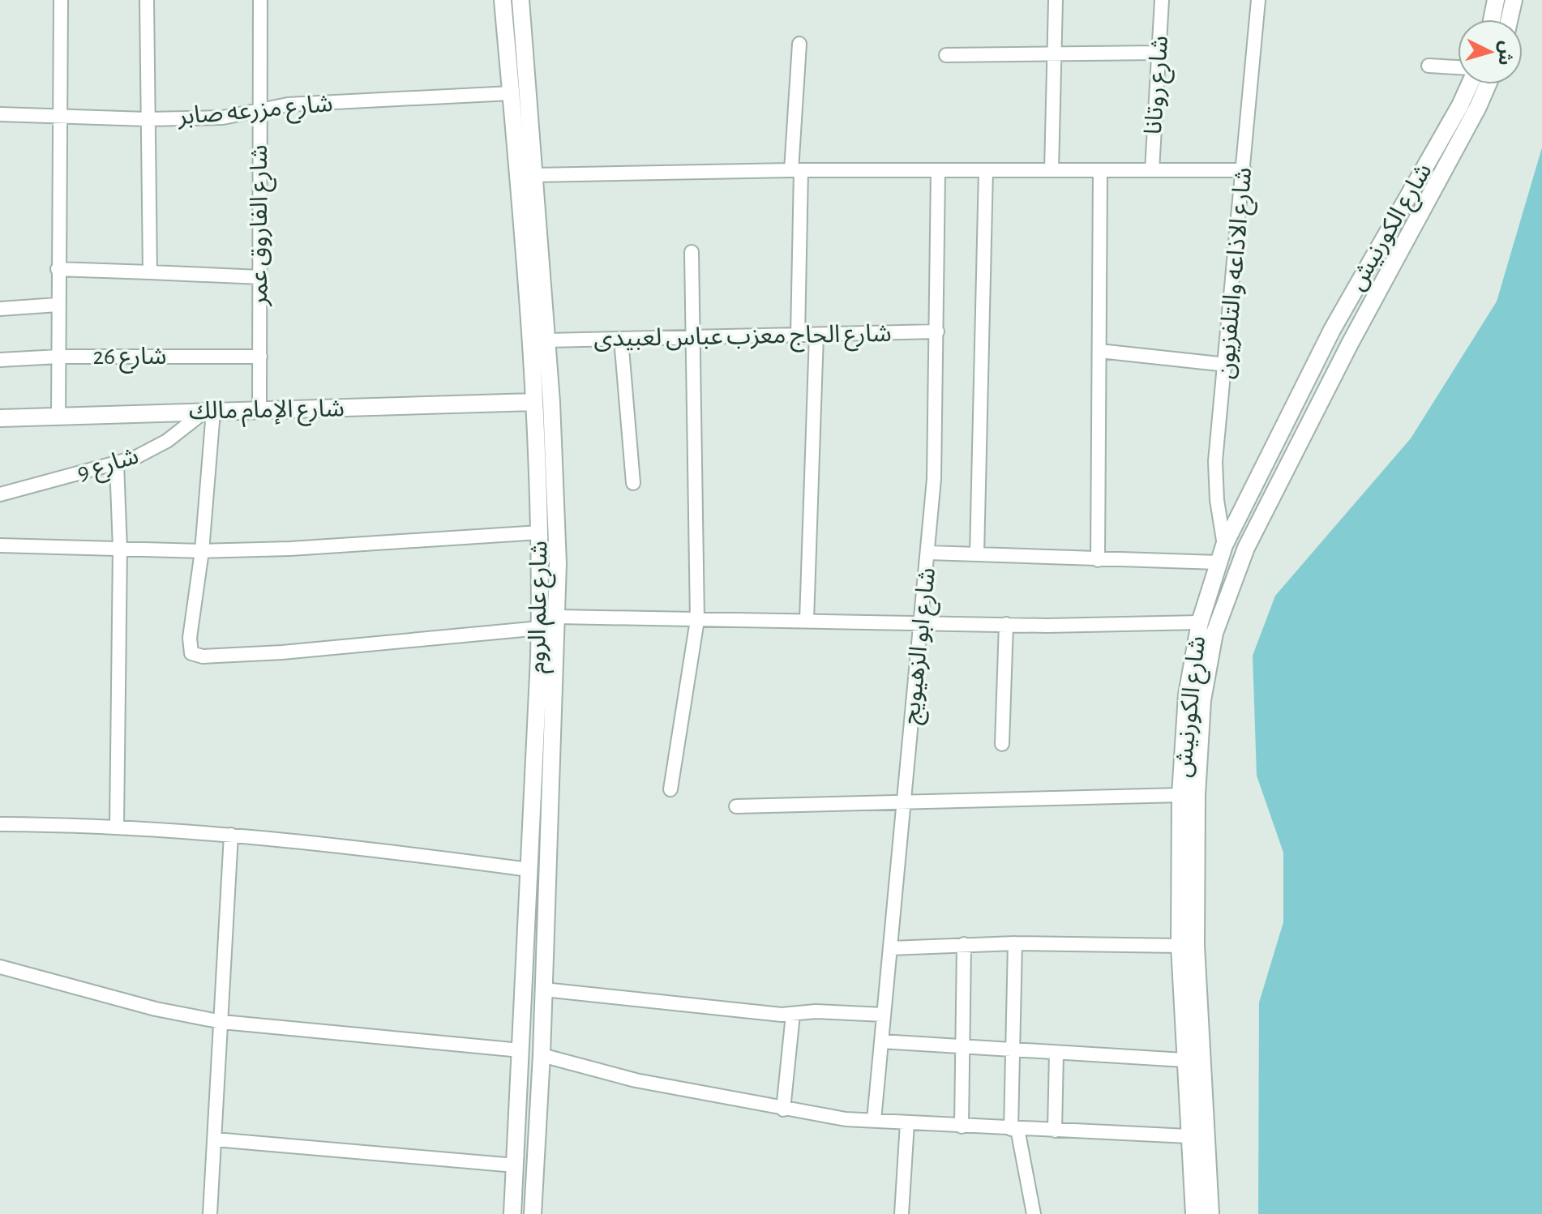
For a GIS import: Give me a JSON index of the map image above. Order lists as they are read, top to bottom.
{
  "streets": {
    "street": [
      "شارع روتانا",
      "شارع مزرعه صابر",
      "شارع الفاروق عمر",
      "شارع الكورنيش",
      "شارع الاذاعه والتلفزيون",
      "شارع الحاج معزب عباس لعبيدى",
      "شارع 26",
      "شارع الإمام مالك",
      "شارع 9",
      "شارع علم الروم",
      "شارع ابو الزهيويج"
    ]
  },
  "crossings": [
    ["شارع مزرعه صابر", "شارع الفاروق عمر"],
    ["شارع مزرعه صابر", "شارع علم الروم"],
    ["شارع الفاروق عمر", "شارع 26"],
    ["شارع الفاروق عمر", "شارع الإمام مالك"],
    ["شارع الكورنيش", "شارع الاذاعه والتلفزيون"],
    ["شارع الحاج معزب عباس لعبيدى", "شارع علم الروم"],
    ["شارع الحاج معزب عباس لعبيدى", "شارع ابو الزهيويج"],
    ["شارع الإمام مالك", "شارع 9"],
    ["شارع الإمام مالك", "شارع علم الروم"]
  ],
  "north": "right"
}
